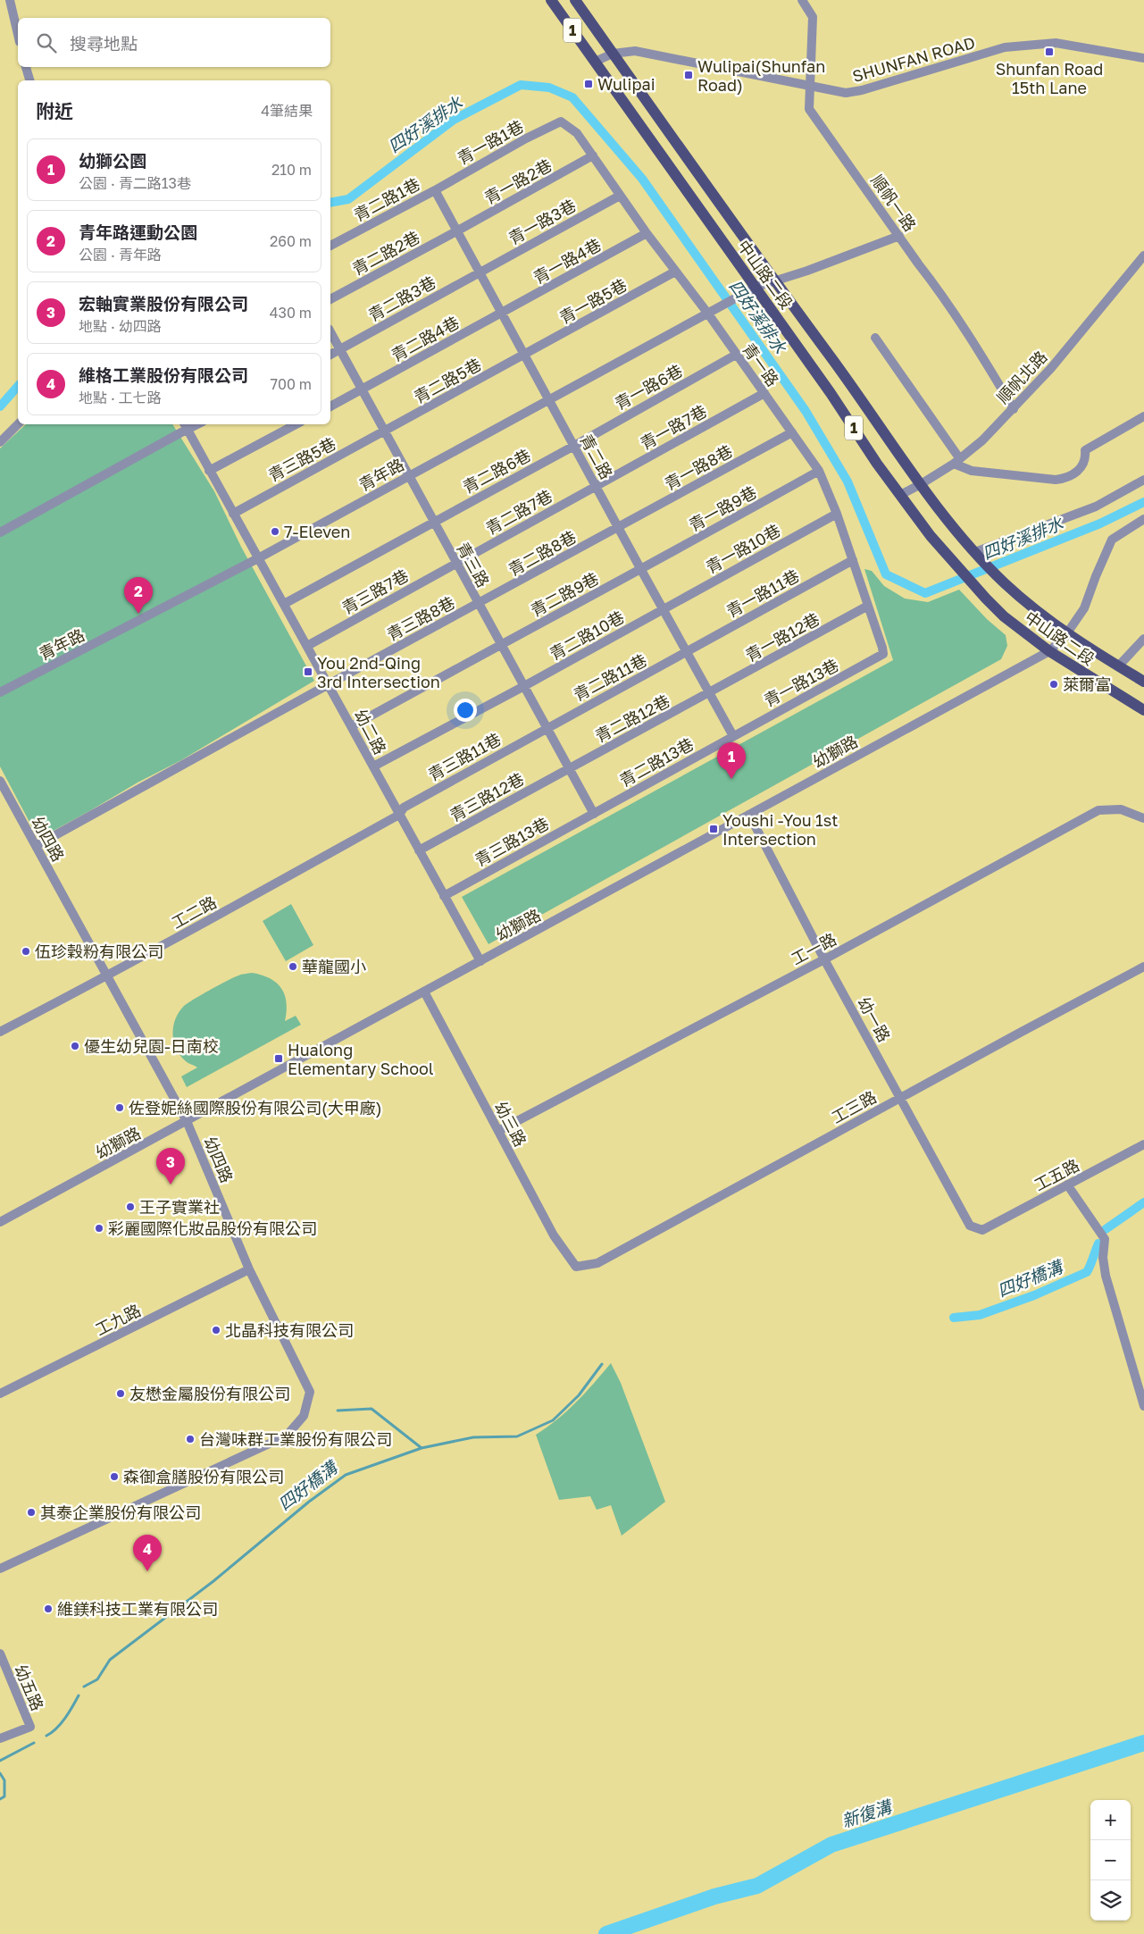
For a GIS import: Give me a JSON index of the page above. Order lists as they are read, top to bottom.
{
  "streets": {
    "main road": ["1", "中山路二段"],
    "street": [
      "SHUNFAN ROAD",
      "青一路1巷",
      "青一路2巷",
      "青二路1巷",
      "順帆一路",
      "青一路3巷",
      "青二路2巷",
      "青一路4巷",
      "青二路3巷",
      "青一路5巷",
      "青二路4巷",
      "青一路",
      "順帆北路",
      "青二路5巷",
      "青一路6巷",
      "青一路7巷",
      "青二路",
      "青三路5巷",
      "青一路8巷",
      "青二路6巷",
      "青年路",
      "青一路9巷",
      "青二路7巷",
      "青一路10巷",
      "青二路8巷",
      "青三路",
      "青三路7巷",
      "青一路11巷",
      "青二路9巷",
      "青三路8巷",
      "青二路10巷",
      "青一路12巷",
      "青二路11巷",
      "青一路13巷",
      "青二路12巷",
      "幼二路",
      "幼獅路",
      "青三路11巷",
      "青二路13巷",
      "青三路12巷",
      "幼四路",
      "青三路13巷",
      "工二路",
      "工一路",
      "幼一路",
      "工三路",
      "幼三路",
      "工五路",
      "工九路",
      "幼五路"
    ]
  },
  "crossings": [
    ["SHUNFAN ROAD", "順帆一路"],
    ["SHUNFAN ROAD", "中山路二段"],
    ["青一路1巷", "青二路1巷"],
    ["青一路1巷", "青一路"],
    ["青一路1巷", "青二路"],
    ["青一路2巷", "青二路2巷"],
    ["青一路2巷", "青一路"],
    ["青一路2巷", "青二路"],
    ["青二路1巷", "青二路"],
    ["順帆一路", "順帆北路"],
    ["順帆一路", "青年路"],
    ["青一路3巷", "青二路3巷"],
    ["青一路3巷", "青一路"],
    ["青一路3巷", "青二路"],
    ["青二路2巷", "青二路"],
    ["青一路4巷", "青二路4巷"],
    ["青一路4巷", "青一路"],
    ["青一路4巷", "青二路"],
    ["中山路二段", "順帆北路"],
    ["中山路二段", "青年路"],
    ["中山路二段", "幼獅路"],
    ["青二路3巷", "青二路"],
    ["青二路3巷", "青三路"],
    ["青一路5巷", "青一路"],
    ["青一路5巷", "青二路5巷"],
    ["青一路5巷", "青二路"],
    ["青二路4巷", "青二路"],
    ["青二路4巷", "青三路"],
    ["青一路", "青一路6巷"],
    ["青一路", "青一路7巷"],
    ["青一路", "青一路8巷"],
    ["青一路", "青年路"],
    ["青一路", "青一路9巷"],
    ["青一路", "青一路10巷"],
    ["青一路", "青一路11巷"],
    ["青一路", "青一路12巷"],
    ["青一路", "青一路13巷"],
    ["青二路5巷", "青二路"],
    ["青二路5巷", "青三路5巷"],
    ["青二路5巷", "青三路"],
    ["青一路6巷", "青二路"],
    ["青一路6巷", "青二路6巷"],
    ["青一路7巷", "青二路"],
    ["青一路7巷", "青二路7巷"],
    ["青二路", "青一路8巷"],
    ["青二路", "青二路6巷"],
    ["青二路", "青年路"],
    ["青二路", "青一路9巷"],
    ["青二路", "青二路7巷"],
    ["青二路", "青一路10巷"],
    ["青二路", "青二路8巷"],
    ["青二路", "青一路11巷"],
    ["青二路", "青二路9巷"],
    ["青二路", "青二路10巷"],
    ["青二路", "青一路12巷"],
    ["青二路", "青二路11巷"],
    ["青二路", "青一路13巷"],
    ["青二路", "青二路12巷"],
    ["青二路", "青二路13巷"],
    ["青三路5巷", "青三路"],
    ["青三路5巷", "幼二路"],
    ["青一路8巷", "青二路8巷"],
    ["青二路6巷", "青三路"],
    ["青二路6巷", "幼二路"],
    ["青年路", "青三路"],
    ["青年路", "幼二路"],
    ["青一路9巷", "青二路9巷"],
    ["青二路7巷", "青三路"],
    ["青二路7巷", "青三路7巷"],
    ["青一路10巷", "青二路10巷"],
    ["青二路8巷", "青三路"],
    ["青二路8巷", "青三路8巷"],
    ["青三路", "青三路7巷"],
    ["青三路", "青二路9巷"],
    ["青三路", "青三路8巷"],
    ["青三路", "青二路10巷"],
    ["青三路", "青二路11巷"],
    ["青三路", "青二路12巷"],
    ["青三路", "青三路11巷"],
    ["青三路", "青二路13巷"],
    ["青三路", "青三路12巷"],
    ["青三路", "青三路13巷"],
    ["青三路7巷", "幼二路"],
    ["青一路11巷", "青二路11巷"],
    ["青二路9巷", "幼二路"],
    ["青三路8巷", "幼二路"],
    ["青三路8巷", "幼四路"],
    ["青二路10巷", "幼二路"],
    ["青一路12巷", "青二路12巷"],
    ["青二路11巷", "青三路11巷"],
    ["青一路13巷", "青二路13巷"],
    ["青二路12巷", "青三路12巷"],
    ["幼二路", "幼獅路"],
    ["幼二路", "青三路11巷"],
    ["幼二路", "青三路12巷"],
    ["幼二路", "青三路13巷"],
    ["幼二路", "工二路"],
    ["幼獅路", "幼四路"],
    ["幼獅路", "幼一路"],
    ["幼獅路", "幼三路"],
    ["青三路11巷", "工二路"],
    ["青二路13巷", "青三路13巷"],
    ["幼四路", "工二路"],
    ["幼四路", "工九路"],
    ["工一路", "幼一路"],
    ["工一路", "幼三路"],
    ["幼一路", "工三路"],
    ["幼一路", "工五路"],
    ["工三路", "幼三路"]
  ],
  "water": ["四好溪排水", "四好橋溝", "新復溝"],
  "places": {
    "transit": [
      "Shunfan Road 15th Lane",
      "Wulipai(Shunfan Road)",
      "Wulipai",
      "You 2nd-Qing 3rd Intersection",
      "Youshi -You 1st Intersection",
      "Hualong Elementary School"
    ],
    "other": [
      "7-Eleven",
      "萊爾富",
      "伍珍穀粉有限公司",
      "華龍國小",
      "優生幼兒園-日南校",
      "佐登妮絲國際股份有限公司(大甲廠)",
      "王子實業社",
      "彩麗國際化妝品股份有限公司",
      "北晶科技有限公司",
      "友懋金屬股份有限公司",
      "台灣味群工業股份有限公司",
      "森御盒膳股份有限公司",
      "其泰企業股份有限公司",
      "維鎂科技工業有限公司"
    ]
  },
  "page": {
    "search": "搜尋地點",
    "heading": ["附近", "4筆結果"],
    "list": [
      {
        "mark": "1",
        "name": "幼獅公園",
        "note": "公園 · 青二路13巷",
        "value": "210 m"
      },
      {
        "mark": "2",
        "name": "青年路運動公園",
        "note": "公園 · 青年路",
        "value": "260 m"
      },
      {
        "mark": "3",
        "name": "宏軸實業股份有限公司",
        "note": "地點 · 幼四路",
        "value": "430 m"
      },
      {
        "mark": "4",
        "name": "維格工業股份有限公司",
        "note": "地點 · 工七路",
        "value": "700 m"
      }
    ],
    "pins": [
      "2",
      "1",
      "3",
      "4"
    ],
    "map_buttons": ["+", "−"]
  }
}
